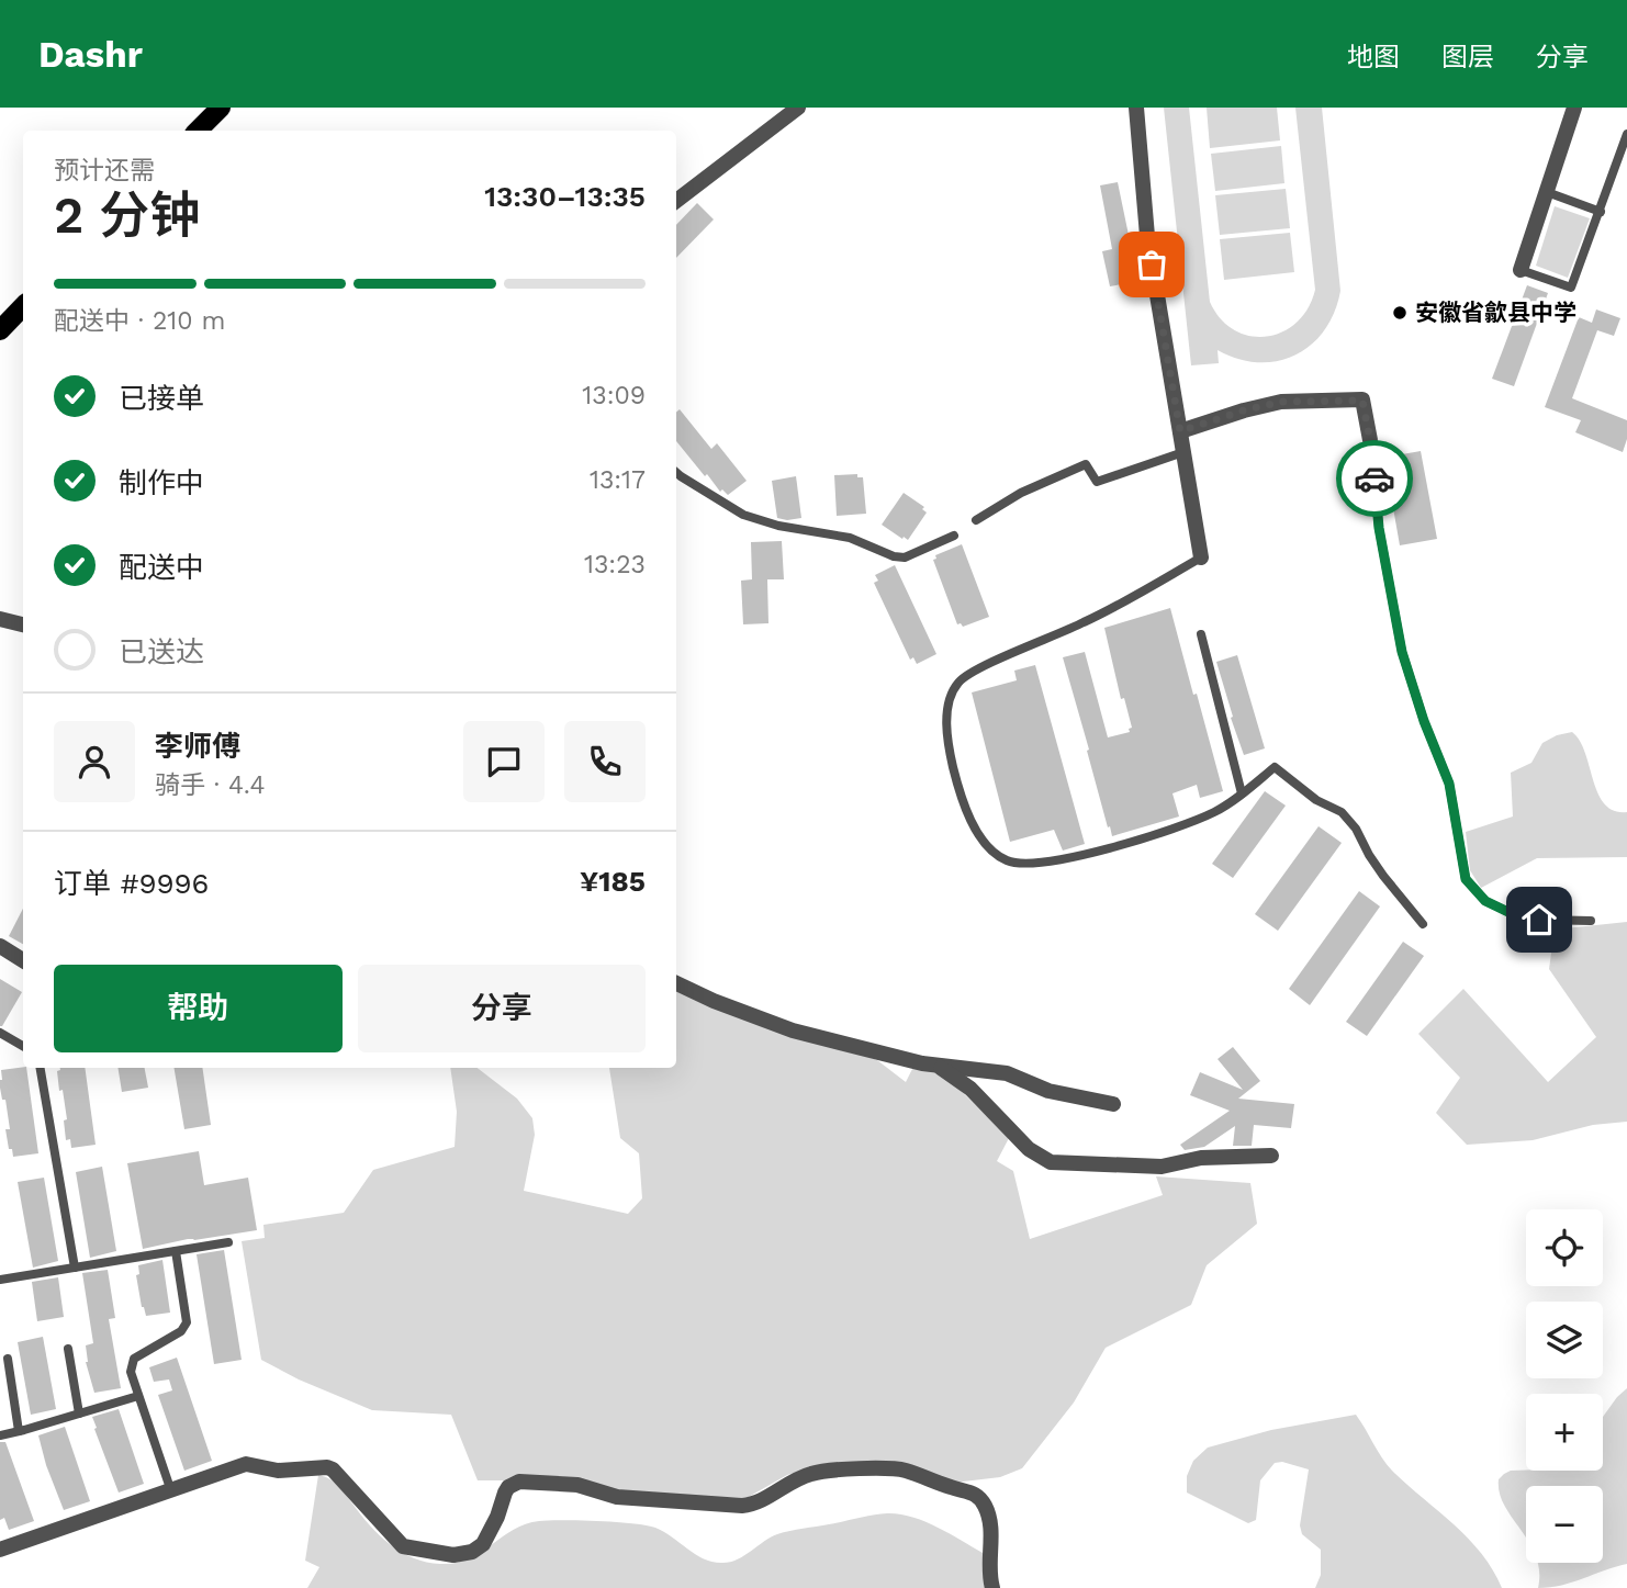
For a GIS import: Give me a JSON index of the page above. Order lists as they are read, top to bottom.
{
  "places": ["安徽省歙县中学"],
  "page": {
    "header": "Dashr",
    "nav": ["地图", "图层", "分享"],
    "heading": ["2 分钟", "预计还需", "13:30–13:35"],
    "panel": [
      "李师傅",
      "骑手 · 4.4",
      "订单 #9996",
      "¥185"
    ],
    "bar": "配送中 · 210 m",
    "list": [
      ["已接单", "13:09"],
      ["制作中", "13:17"],
      ["配送中", "13:23"],
      "已送达"
    ],
    "buttons": ["帮助", "分享"],
    "map_buttons": ["+", "−"]
  }
}
